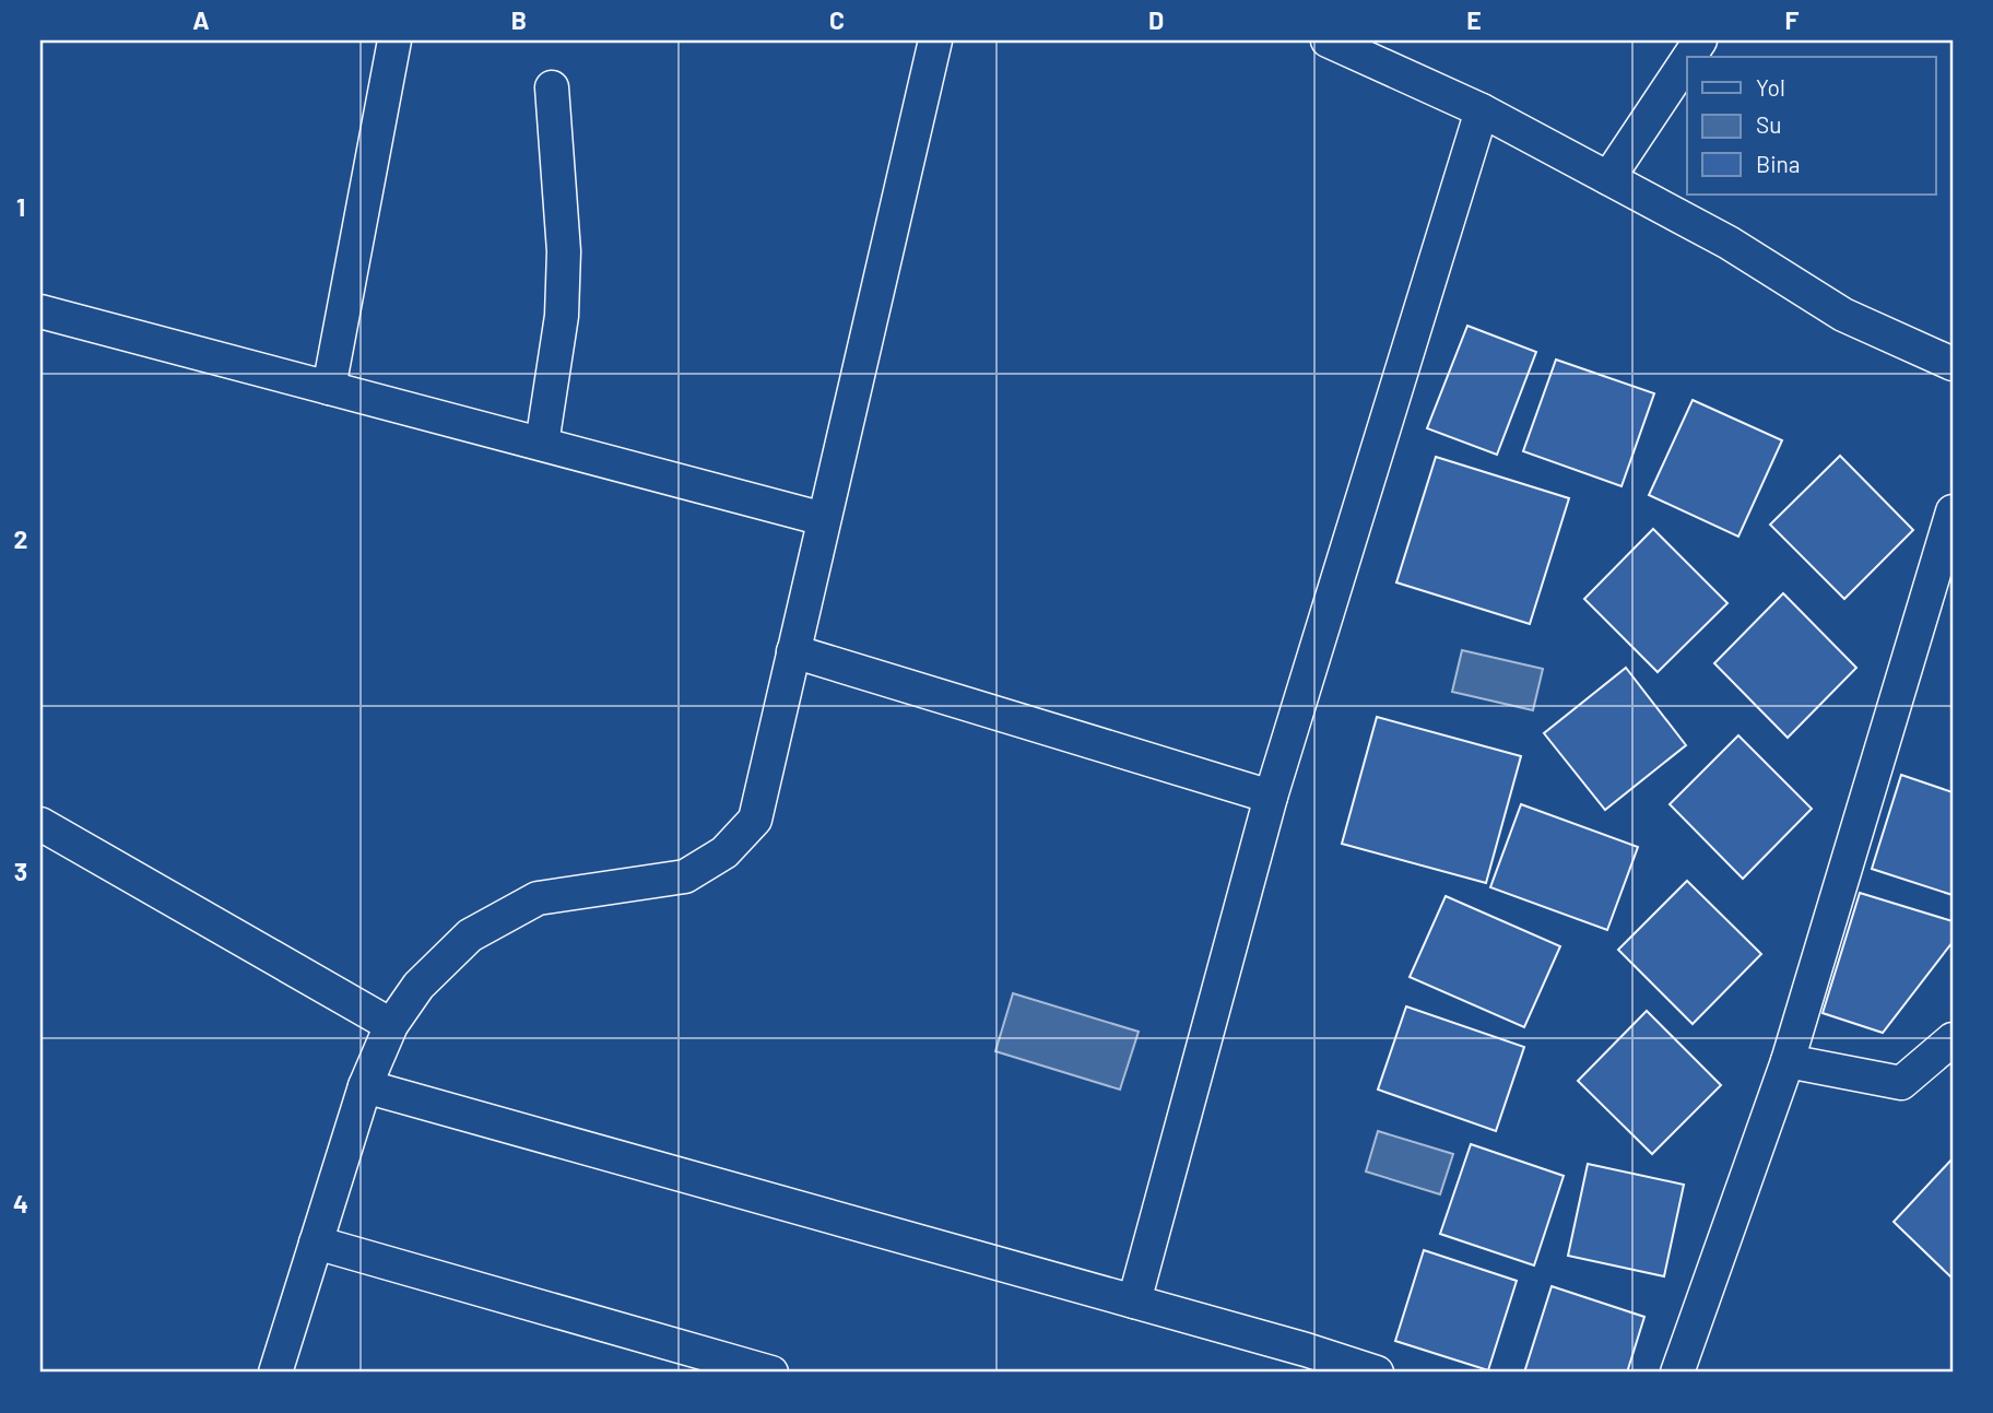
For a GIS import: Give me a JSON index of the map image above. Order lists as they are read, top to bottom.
{
  "legend": ["Yol", "Su", "Bina"],
  "grid": {
    "columns": [
      "A",
      "B",
      "C",
      "D",
      "E",
      "F"
    ],
    "rows": [
      "1",
      "2",
      "3",
      "4"
    ]
  }
}
